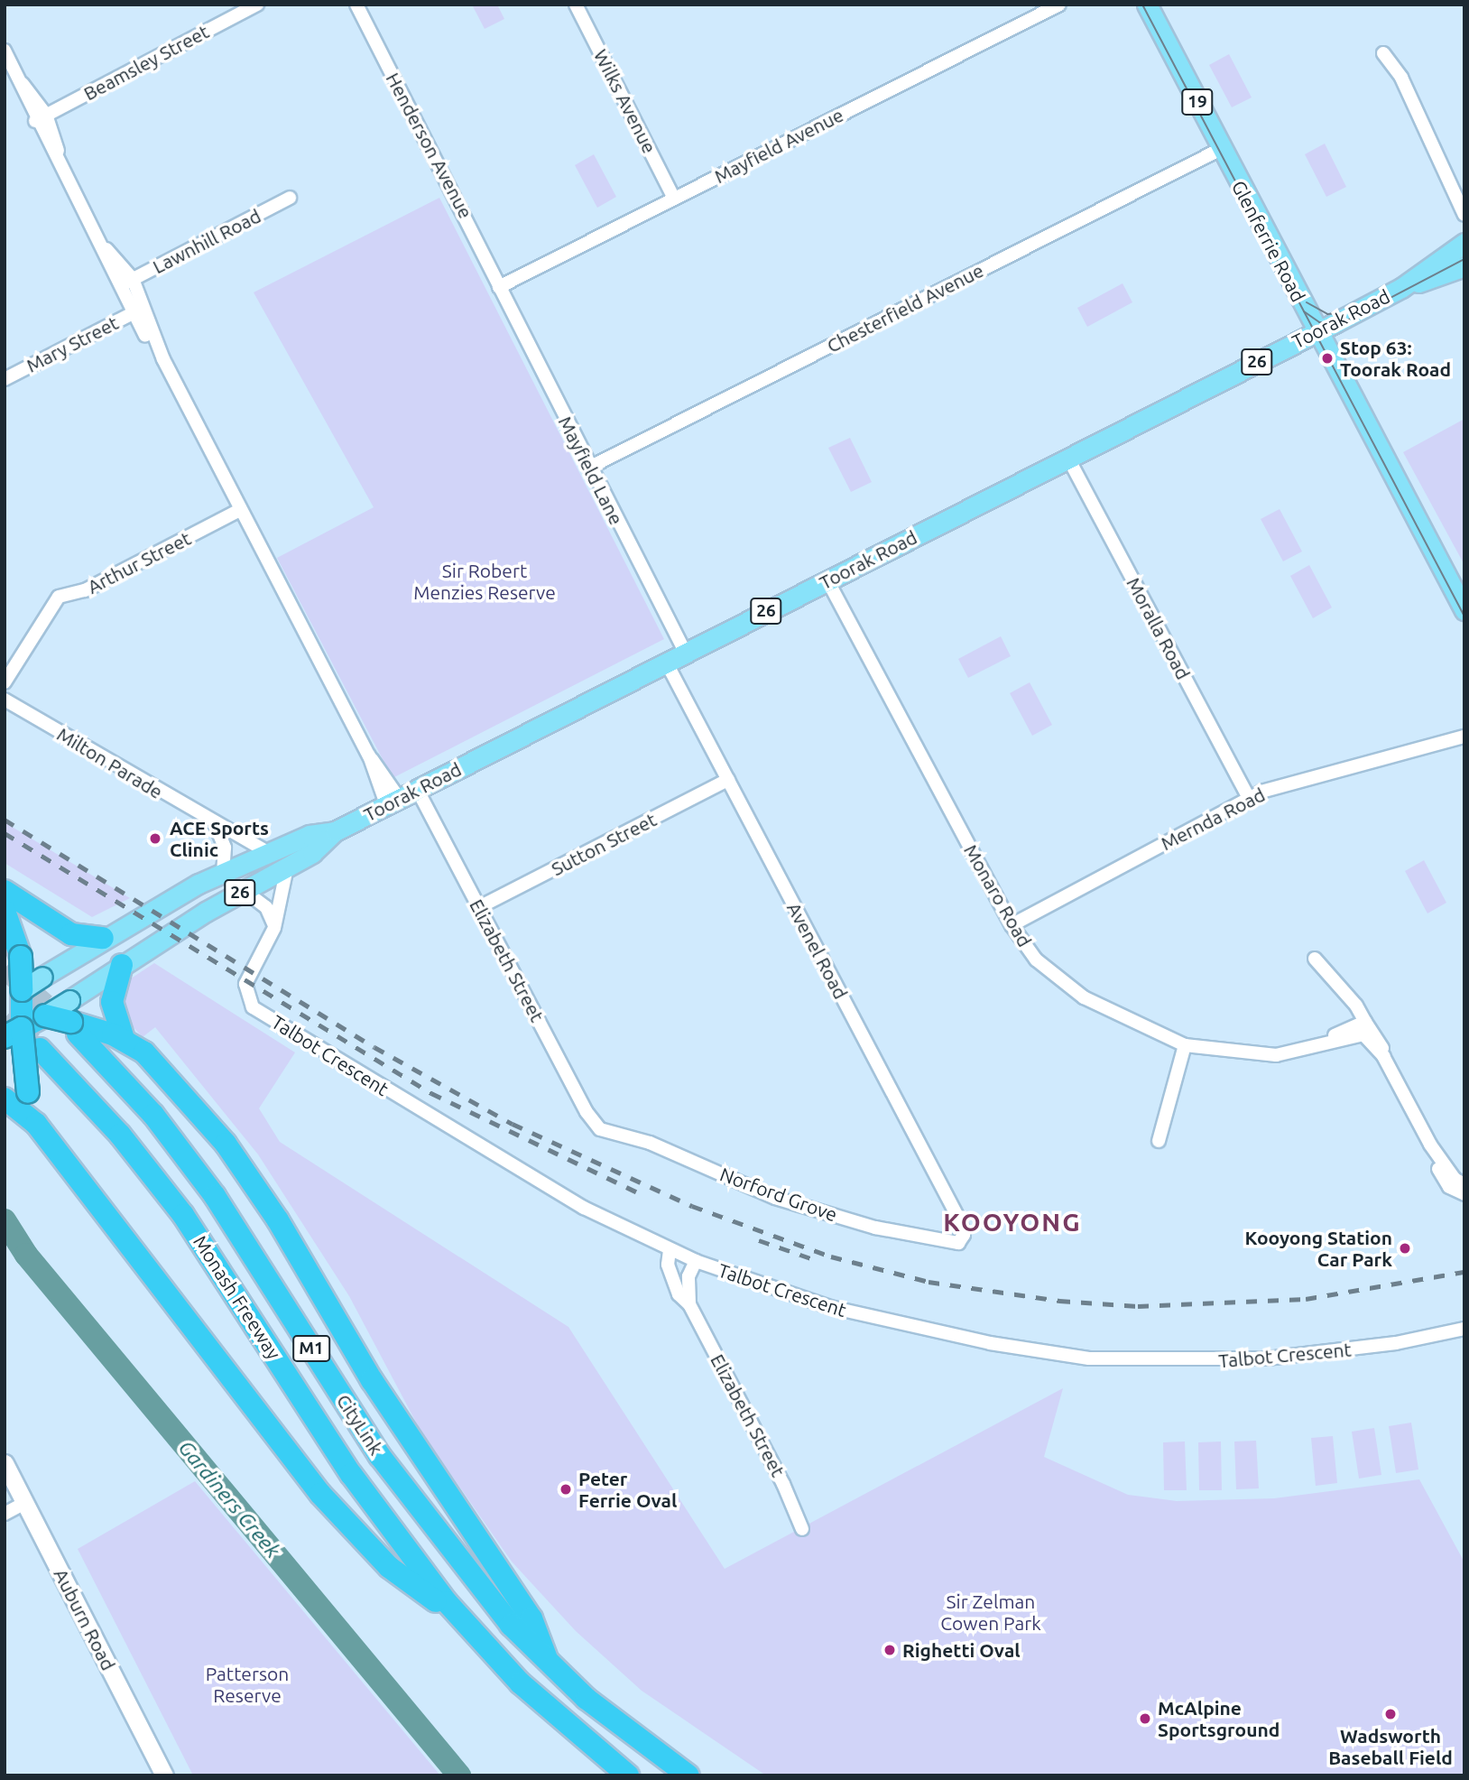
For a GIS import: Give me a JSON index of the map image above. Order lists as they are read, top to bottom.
{
  "streets": {
    "highway": [
      "Toorak Road",
      "26",
      "Monash Freeway",
      "M1",
      "CityLink"
    ],
    "main road": ["19", "Glenferrie Road", "Auburn Road"],
    "street": [
      "Beamsley Street",
      "Wilks Avenue",
      "Henderson Avenue",
      "Mayfield Avenue",
      "Lawnhill Road",
      "Chesterfield Avenue",
      "Mary Street",
      "Mayfield Lane",
      "Arthur Street",
      "Moralla Road",
      "Milton Parade",
      "Mernda Road",
      "Sutton Street",
      "Monaro Road",
      "Avenel Road",
      "Elizabeth Street",
      "Talbot Crescent",
      "Norford Grove"
    ]
  },
  "crossings": [
    ["Wilks Avenue", "Mayfield Avenue"],
    ["Henderson Avenue", "Mayfield Avenue"],
    ["Henderson Avenue", "Mayfield Lane"],
    ["Mayfield Avenue", "Mayfield Lane"],
    ["Glenferrie Road", "Chesterfield Avenue"],
    ["Glenferrie Road", "Toorak Road"],
    ["Chesterfield Avenue", "Mayfield Lane"],
    ["Toorak Road", "Mayfield Lane"],
    ["Toorak Road", "Moralla Road"],
    ["Toorak Road", "Milton Parade"],
    ["Toorak Road", "Monaro Road"],
    ["Toorak Road", "Avenel Road"],
    ["Toorak Road", "Elizabeth Street"],
    ["Toorak Road", "Talbot Crescent"],
    ["Moralla Road", "Mernda Road"],
    ["Mernda Road", "Monaro Road"],
    ["Sutton Street", "Avenel Road"],
    ["Sutton Street", "Elizabeth Street"],
    ["Avenel Road", "Norford Grove"],
    ["Elizabeth Street", "Talbot Crescent"],
    ["Elizabeth Street", "Norford Grove"],
    ["Monash Freeway", "M1"]
  ],
  "districts": ["KOOYONG"],
  "water": ["Gardiners Creek"],
  "parks": ["Sir Robert Menzies Reserve", "Sir Zelman Cowen Park", "Patterson Reserve"],
  "places": [
    "Stop 63: Toorak Road",
    "ACE Sports Clinic",
    "Kooyong Station Car Park",
    "Peter Ferrie Oval",
    "Righetti Oval",
    "Wadsworth Baseball Field",
    "McAlpine Sportsground"
  ]
}
